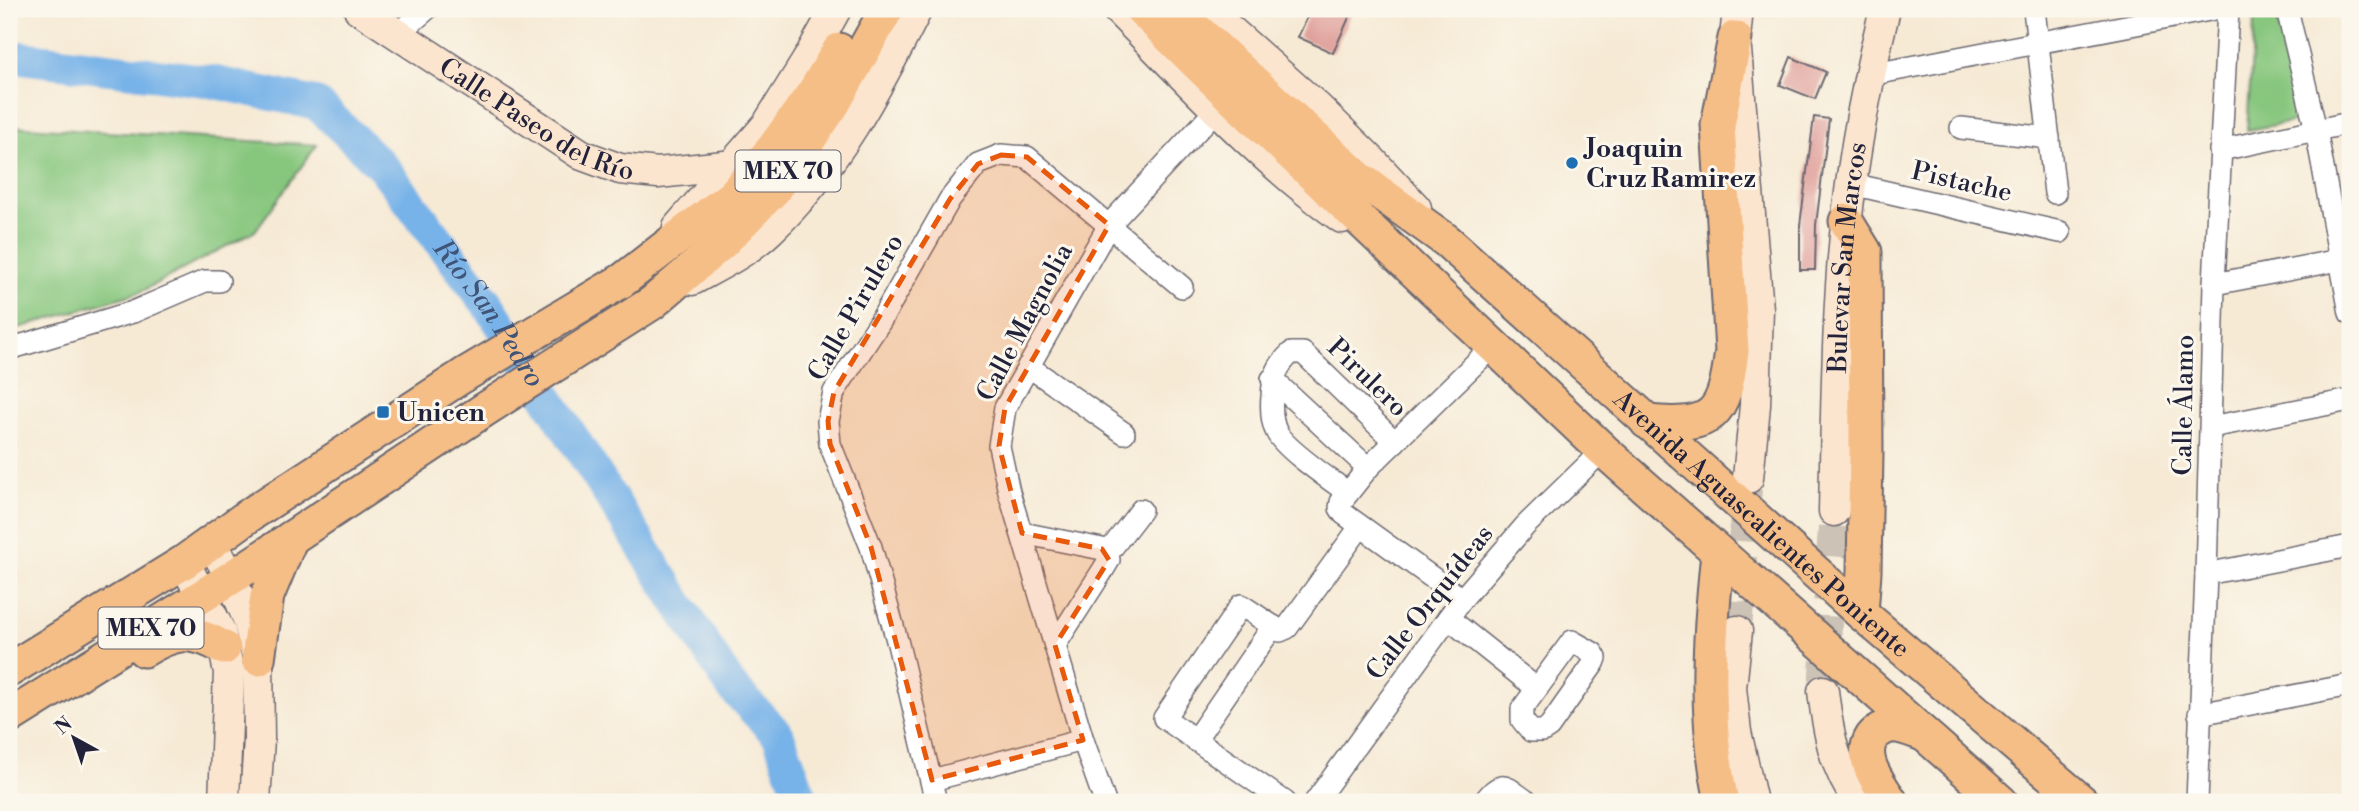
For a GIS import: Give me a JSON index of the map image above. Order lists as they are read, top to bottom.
{
  "streets": {
    "main road": ["MEX 70", "Avenida Aguascalientes Poniente"],
    "street": [
      "Calle Paseo del Río",
      "Pistache",
      "Bulevar San Marcos",
      "Calle Pirulero",
      "Calle Magnolia",
      "Pirulero",
      "Calle Álamo",
      "Calle Orquídeas"
    ]
  },
  "crossings": [
    ["Calle Paseo del Río", "MEX 70"],
    ["Pistache", "Bulevar San Marcos"],
    ["Calle Pirulero", "Calle Magnolia"],
    ["Calle Magnolia", "Avenida Aguascalientes Poniente"],
    ["Pirulero", "Avenida Aguascalientes Poniente"],
    ["Avenida Aguascalientes Poniente", "Calle Orquídeas"]
  ],
  "water": ["Río San Pedro"],
  "places": {
    "other": ["Joaquin Cruz Ramirez"],
    "transit": ["Unicen"]
  },
  "north": "top left"
}
